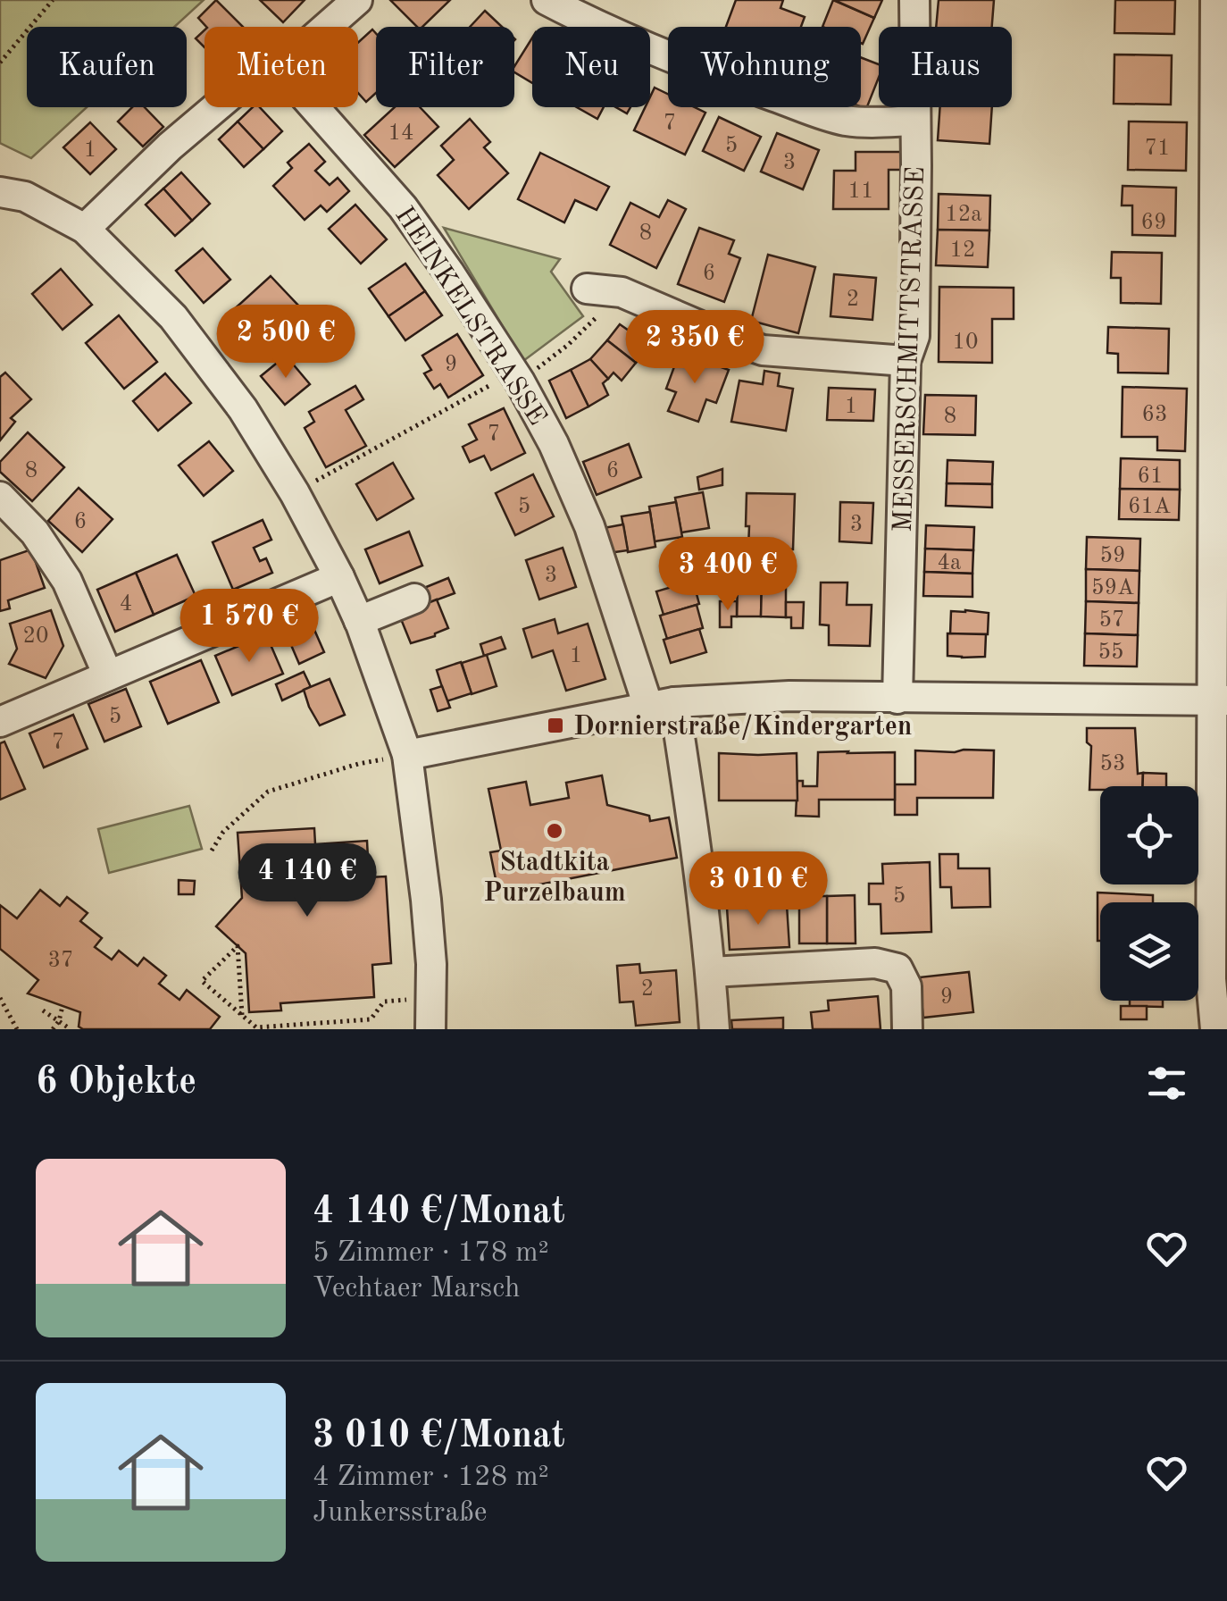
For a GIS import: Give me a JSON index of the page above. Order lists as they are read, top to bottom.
{
  "streets": {
    "street": ["HEINKELSTRASSE", "MESSERSCHMITTSTRASSE"]
  },
  "places": {
    "transit": ["Dornierstraße/Kindergarten"],
    "other": ["Stadtkita Purzelbaum"]
  },
  "house_numbers": [
    "7",
    "14",
    "5",
    "71",
    "1",
    "3",
    "11",
    "12a",
    "69",
    "8",
    "12",
    "6",
    "2",
    "10",
    "9",
    "1",
    "63",
    "8",
    "7",
    "8",
    "6",
    "61",
    "5",
    "61A",
    "6",
    "3",
    "59",
    "4a",
    "3",
    "59A",
    "4",
    "57",
    "20",
    "55",
    "1",
    "5",
    "7",
    "53",
    "5",
    "37",
    "2",
    "9"
  ],
  "page": {
    "chip": [
      "Kaufen",
      "Mieten",
      "Filter",
      "Neu",
      "Wohnung",
      "Haus"
    ],
    "price": [
      "2 500 €",
      "2 350 €",
      "3 400 €",
      "1 570 €",
      "4 140 €",
      "3 010 €"
    ],
    "heading": "6 Objekte",
    "list": [
      {
        "name": "4 140 €/Monat",
        "note": "5 Zimmer · 178 m² · Vechtaer Marsch"
      },
      {
        "name": "3 010 €/Monat",
        "note": "4 Zimmer · 128 m² · Junkersstraße"
      }
    ]
  }
}
